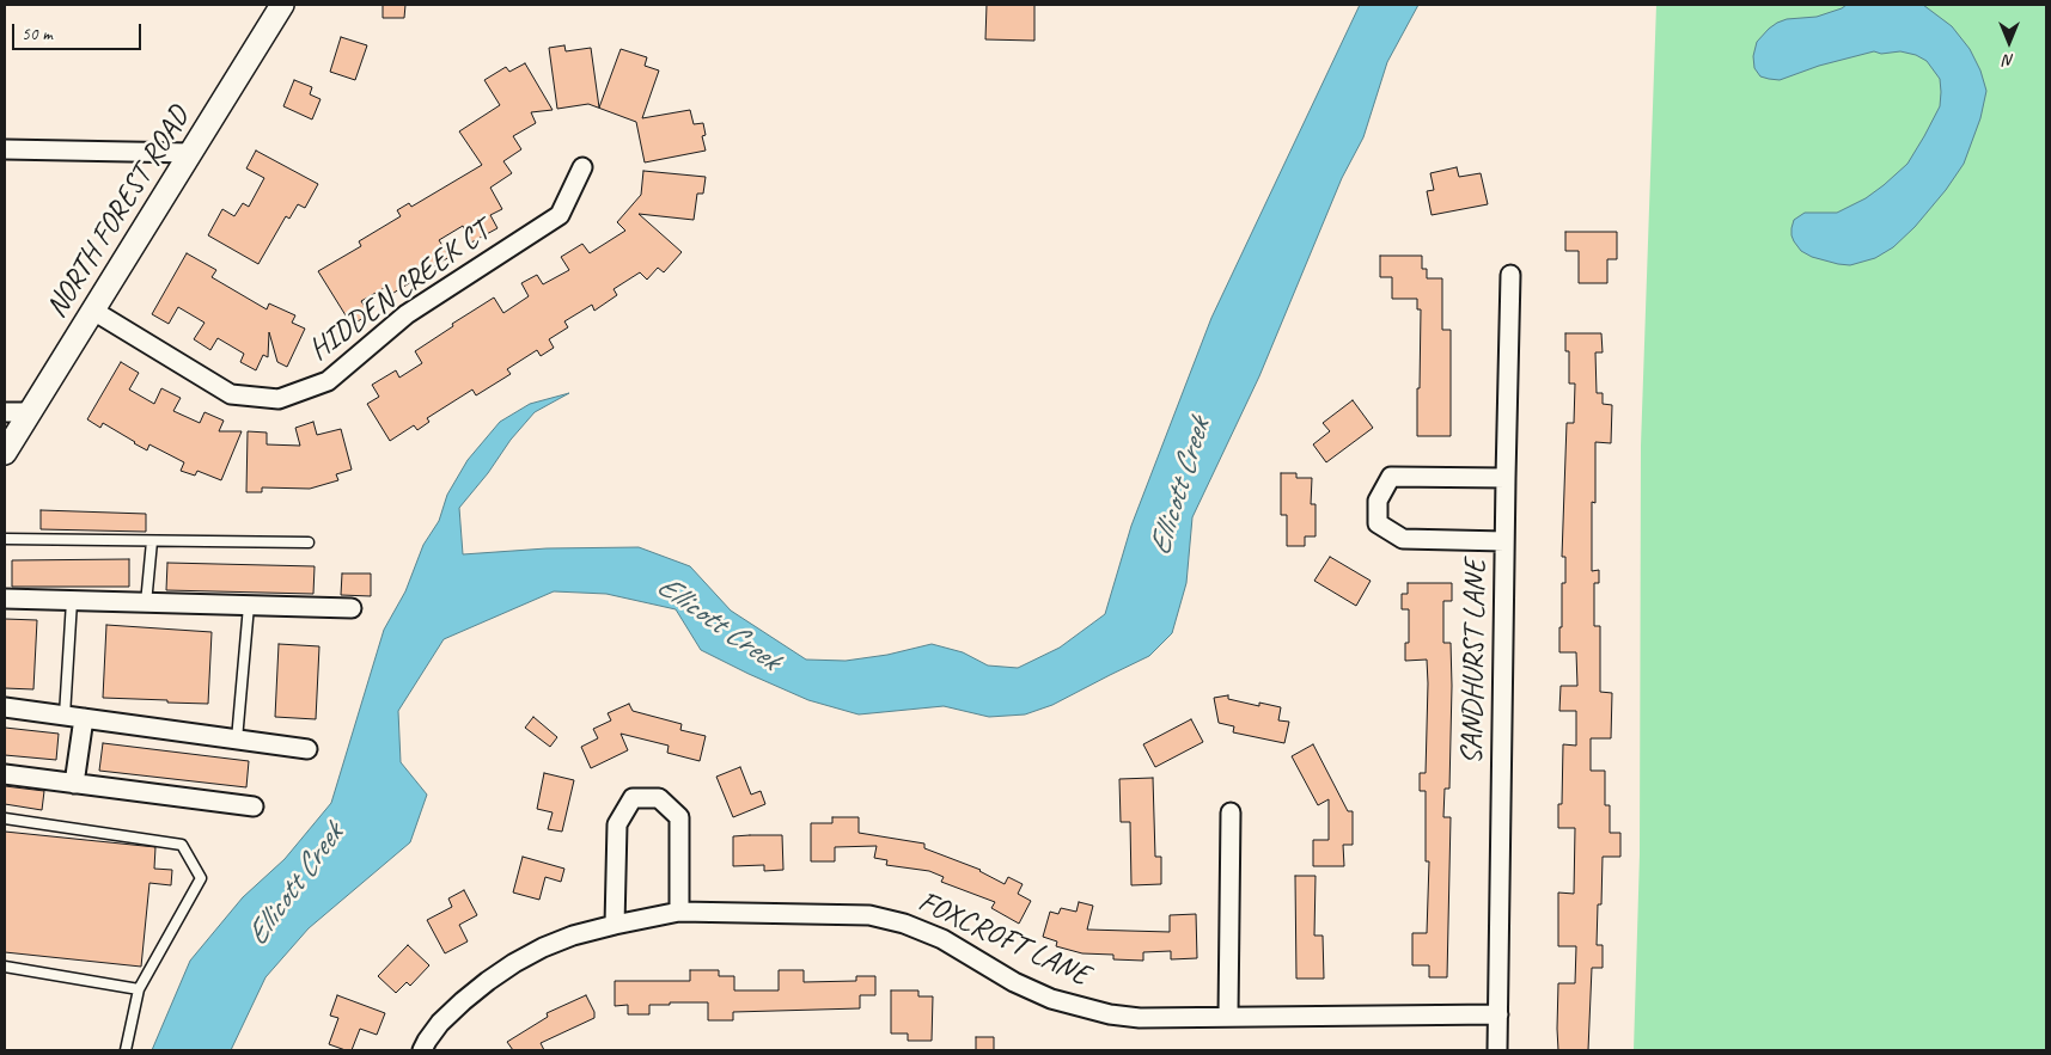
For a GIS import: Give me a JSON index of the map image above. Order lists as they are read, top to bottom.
{
  "streets": {
    "street": [
      "NORTH FOREST ROAD",
      "HIDDEN CREEK CT",
      "SANDHURST LANE",
      "FOXCROFT LANE"
    ]
  },
  "crossings": [
    ["NORTH FOREST ROAD", "HIDDEN CREEK CT"],
    ["SANDHURST LANE", "FOXCROFT LANE"]
  ],
  "water": ["Ellicott Creek"],
  "scale_bar": "50 m",
  "north": "bottom"
}
